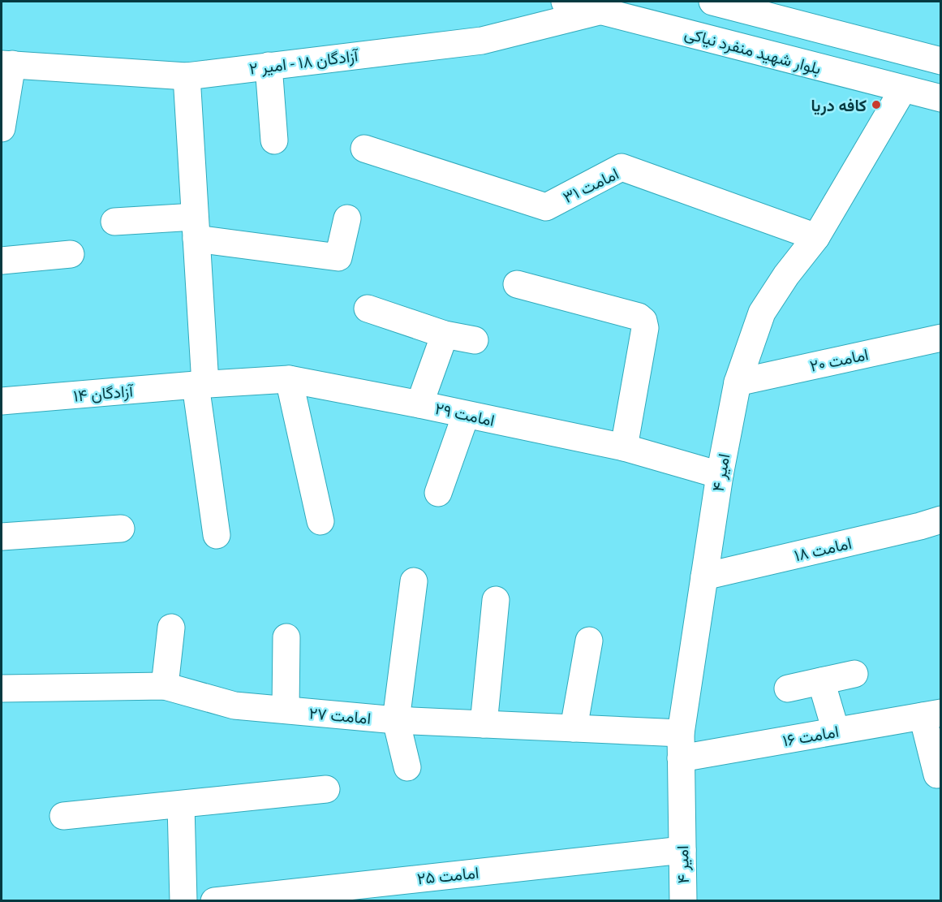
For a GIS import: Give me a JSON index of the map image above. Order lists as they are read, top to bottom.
{
  "streets": {
    "street": [
      "بلوار شهید منفرد نیاکی",
      "آزادگان ۱۸ - امیر ۲",
      "امامت ۳۱",
      "امامت ۲۰",
      "آزادگان ۱۴",
      "امامت ۲۹",
      "امیر ۴",
      "امامت ۱۸",
      "امامت ۲۷",
      "امامت ۱۶",
      "امامت ۲۵"
    ]
  },
  "crossings": [
    ["بلوار شهید منفرد نیاکی", "آزادگان ۱۸ - امیر ۲"],
    ["بلوار شهید منفرد نیاکی", "امیر ۴"],
    ["امامت ۳۱", "امیر ۴"],
    ["امامت ۲۰", "امیر ۴"],
    ["آزادگان ۱۴", "امامت ۲۹"],
    ["امامت ۲۹", "امیر ۴"],
    ["امیر ۴", "امامت ۱۸"],
    ["امیر ۴", "امامت ۲۷"],
    ["امیر ۴", "امامت ۱۶"],
    ["امیر ۴", "امامت ۲۵"],
    ["امامت ۲۷", "امامت ۱۶"]
  ],
  "places": ["کافه دریا"]
}
